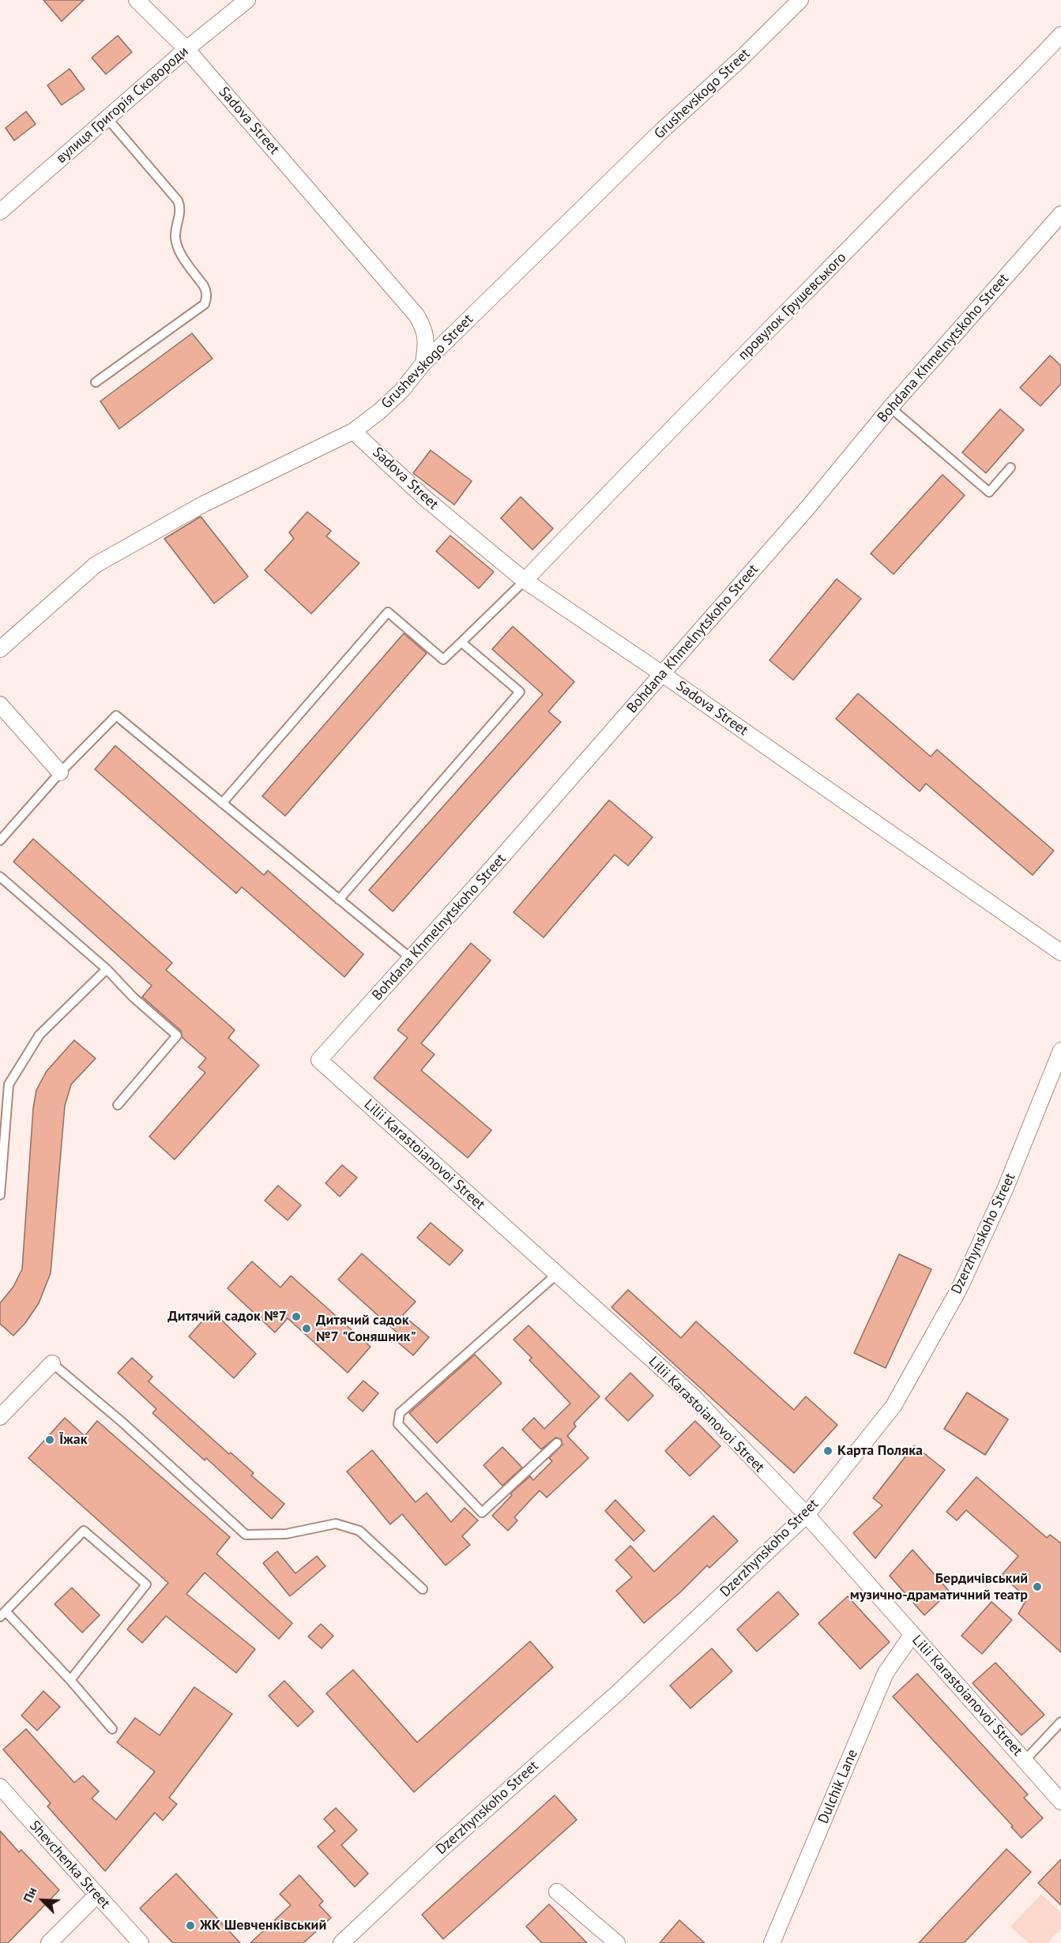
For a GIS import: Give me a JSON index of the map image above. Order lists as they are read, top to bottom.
{
  "streets": {
    "street": [
      "Grushevskogo Street",
      "вулиця Григорія Сковороди",
      "Sadova Street",
      "провулок Грушевського",
      "Bohdana Khmelnytskoho Street",
      "Lilii Karastoianovoi Street",
      "Dzerzhynskoho Street",
      "Dulchik Lane",
      "Shevchenka Street"
    ]
  },
  "crossings": [
    ["Grushevskogo Street", "Sadova Street"],
    ["вулиця Григорія Сковороди", "Sadova Street"],
    ["Sadova Street", "провулок Грушевського"],
    ["Sadova Street", "Bohdana Khmelnytskoho Street"],
    ["Bohdana Khmelnytskoho Street", "Lilii Karastoianovoi Street"],
    ["Lilii Karastoianovoi Street", "Dzerzhynskoho Street"],
    ["Lilii Karastoianovoi Street", "Dulchik Lane"]
  ],
  "places": [
    "Дитячий садок №7",
    "Дитячий садок №7 \"Соняшник\"",
    "Їжак",
    "Карта Поляка",
    "Бердичівський музично-драматичний театр",
    "ЖК Шевченківський"
  ],
  "north": "top left"
}
